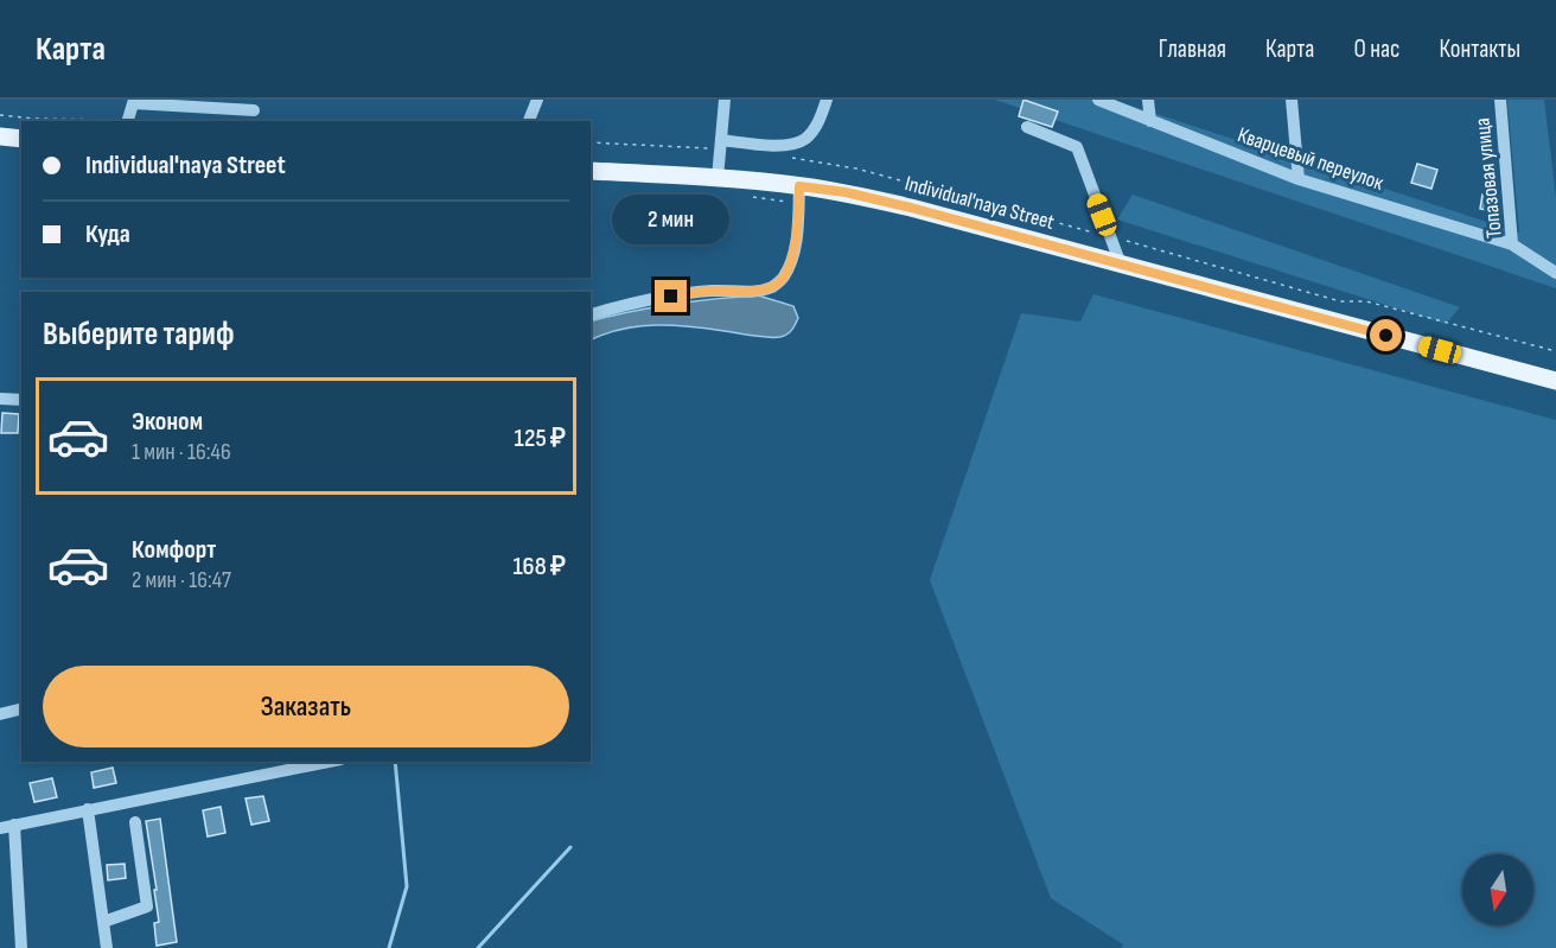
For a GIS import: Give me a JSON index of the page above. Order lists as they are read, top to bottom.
{
  "streets": {
    "main road": ["Individual'naya Street"],
    "street": ["Кварцевый переулок", "Топазовая улица"]
  },
  "crossings": [
    ["Кварцевый переулок", "Топазовая улица"]
  ],
  "north": "bottom",
  "page": {
    "header": "Карта",
    "nav": [
      "Главная",
      "Карта",
      "О нас",
      "Контакты"
    ],
    "banner": ["Individual'naya Street", "Куда"],
    "bubble": "2 мин",
    "heading": "Выберите тариф",
    "list": [
      {
        "name": "Эконом",
        "note": "1 мин · 16:46",
        "value": "125 ₽"
      },
      {
        "name": "Комфорт",
        "note": "2 мин · 16:47",
        "value": "168 ₽"
      }
    ],
    "buttons": "Заказать"
  }
}
